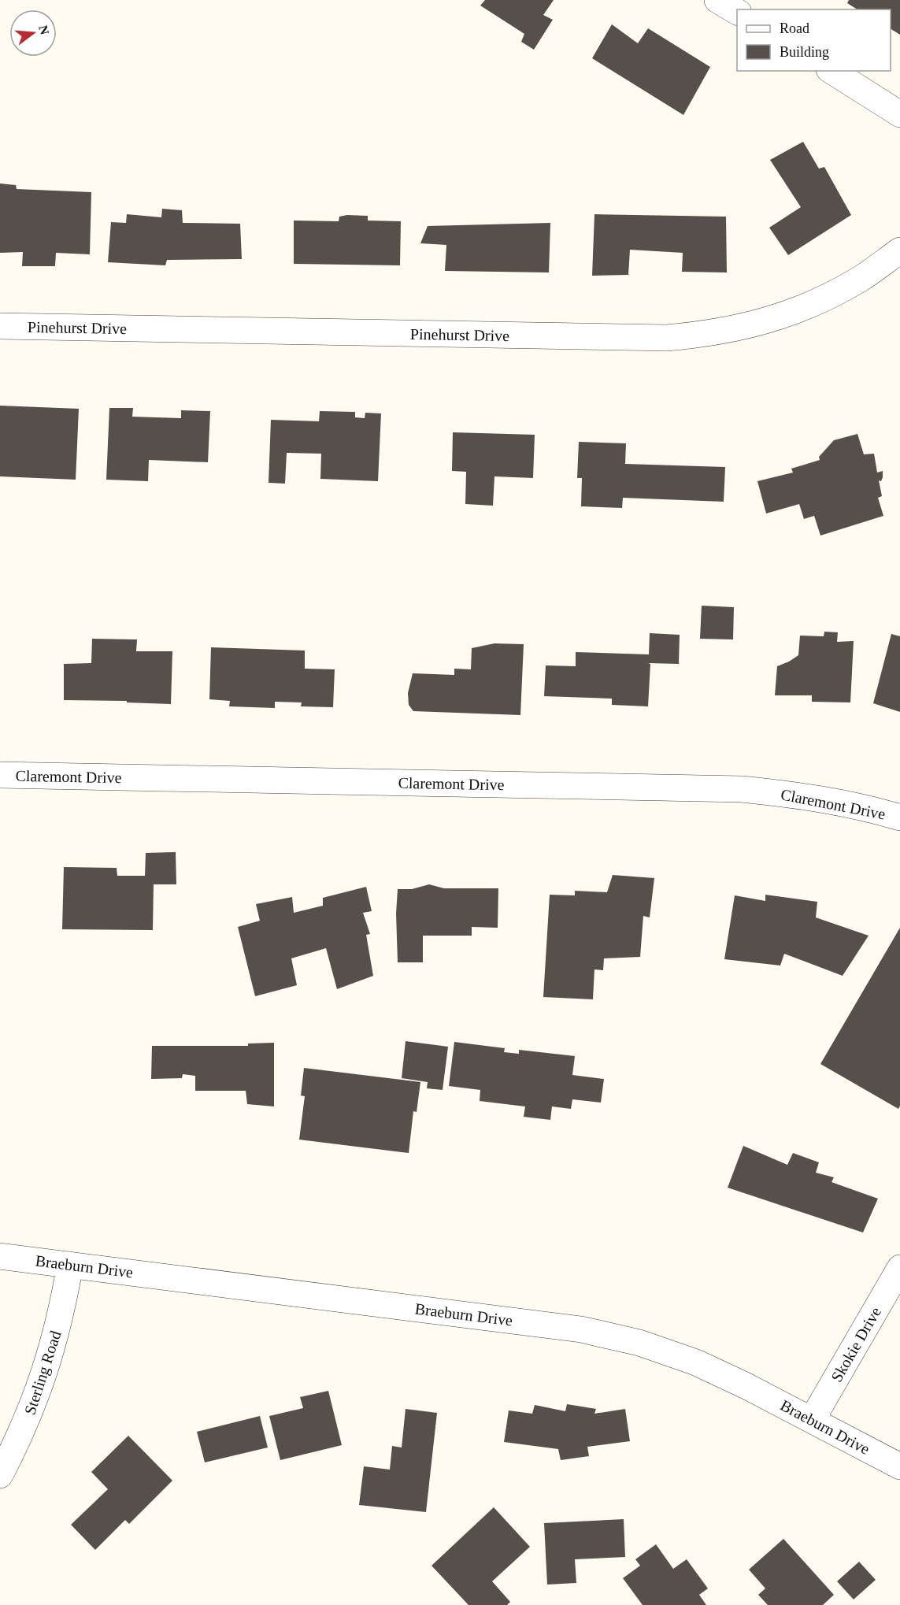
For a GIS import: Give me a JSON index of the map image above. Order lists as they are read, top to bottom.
{
  "streets": {
    "street": [
      "Pinehurst Drive",
      "Claremont Drive",
      "Braeburn Drive",
      "Skokie Drive",
      "Sterling Road"
    ]
  },
  "crossings": [
    ["Braeburn Drive", "Skokie Drive"],
    ["Braeburn Drive", "Sterling Road"]
  ],
  "legend": ["Road", "Building"],
  "north": "right"
}
